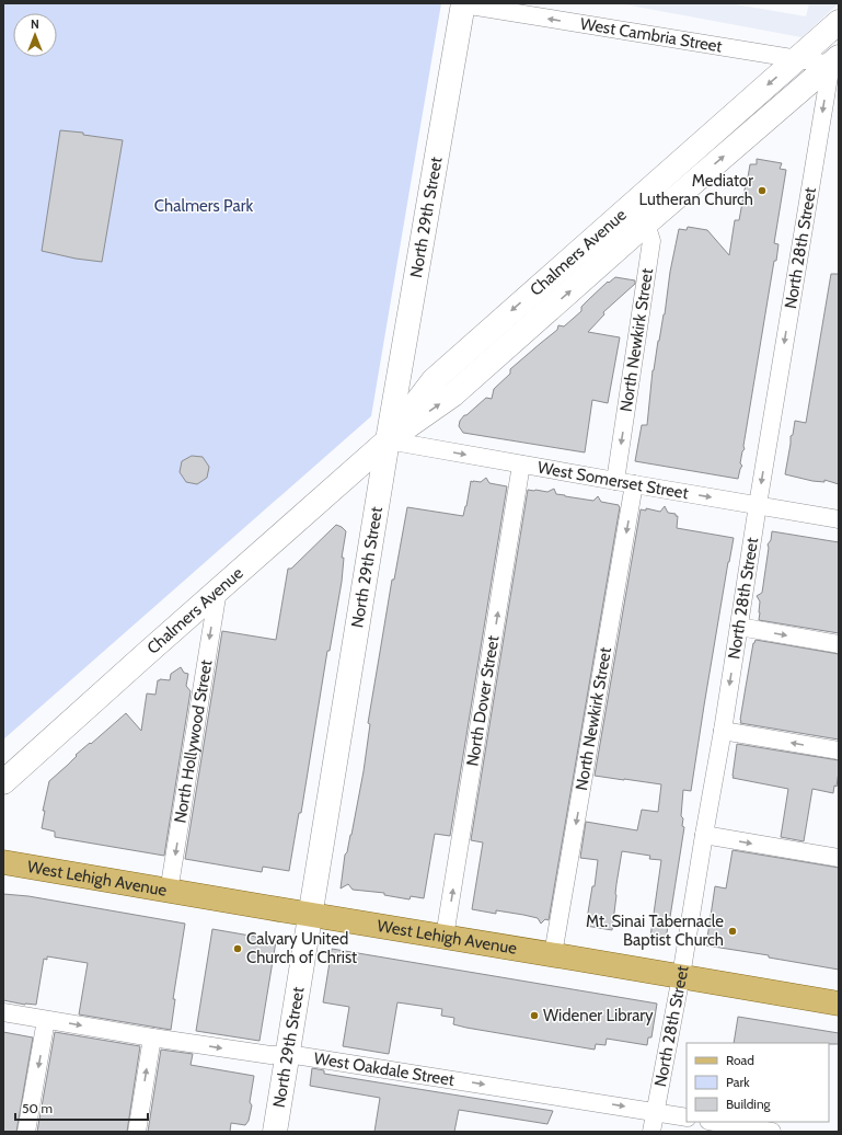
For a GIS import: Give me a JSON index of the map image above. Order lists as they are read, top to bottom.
{
  "streets": {
    "main road": ["West Lehigh Avenue"],
    "street": [
      "West Cambria Street",
      "North 29th Street",
      "North 28th Street",
      "Chalmers Avenue",
      "North Newkirk Street",
      "West Somerset Street",
      "North Dover Street",
      "North Hollywood Street",
      "West Oakdale Street"
    ]
  },
  "crossings": [
    ["West Cambria Street", "North 29th Street"],
    ["West Cambria Street", "North 28th Street"],
    ["West Cambria Street", "Chalmers Avenue"],
    ["North 29th Street", "Chalmers Avenue"],
    ["North 29th Street", "West Somerset Street"],
    ["North 29th Street", "West Lehigh Avenue"],
    ["North 29th Street", "West Oakdale Street"],
    ["North 28th Street", "Chalmers Avenue"],
    ["North 28th Street", "West Somerset Street"],
    ["North 28th Street", "West Lehigh Avenue"],
    ["North 28th Street", "West Oakdale Street"],
    ["Chalmers Avenue", "North Newkirk Street"],
    ["Chalmers Avenue", "West Somerset Street"],
    ["Chalmers Avenue", "North Hollywood Street"],
    ["North Newkirk Street", "West Somerset Street"],
    ["North Newkirk Street", "West Lehigh Avenue"],
    ["West Somerset Street", "North Dover Street"],
    ["North Dover Street", "West Lehigh Avenue"],
    ["North Hollywood Street", "West Lehigh Avenue"]
  ],
  "one_way": [
    "West Cambria Street",
    "North 28th Street",
    "North Newkirk Street",
    "West Somerset Street",
    "North Dover Street",
    "North Hollywood Street",
    "West Oakdale Street"
  ],
  "parks": ["Chalmers Park"],
  "places": [
    "Mediator Lutheran Church",
    "Mt. Sinai Tabernacle Baptist Church",
    "Calvary United Church of Christ",
    "Widener Library"
  ],
  "legend": ["Road", "Park", "Building"],
  "scale_bar": "50 m",
  "north": "top"
}
